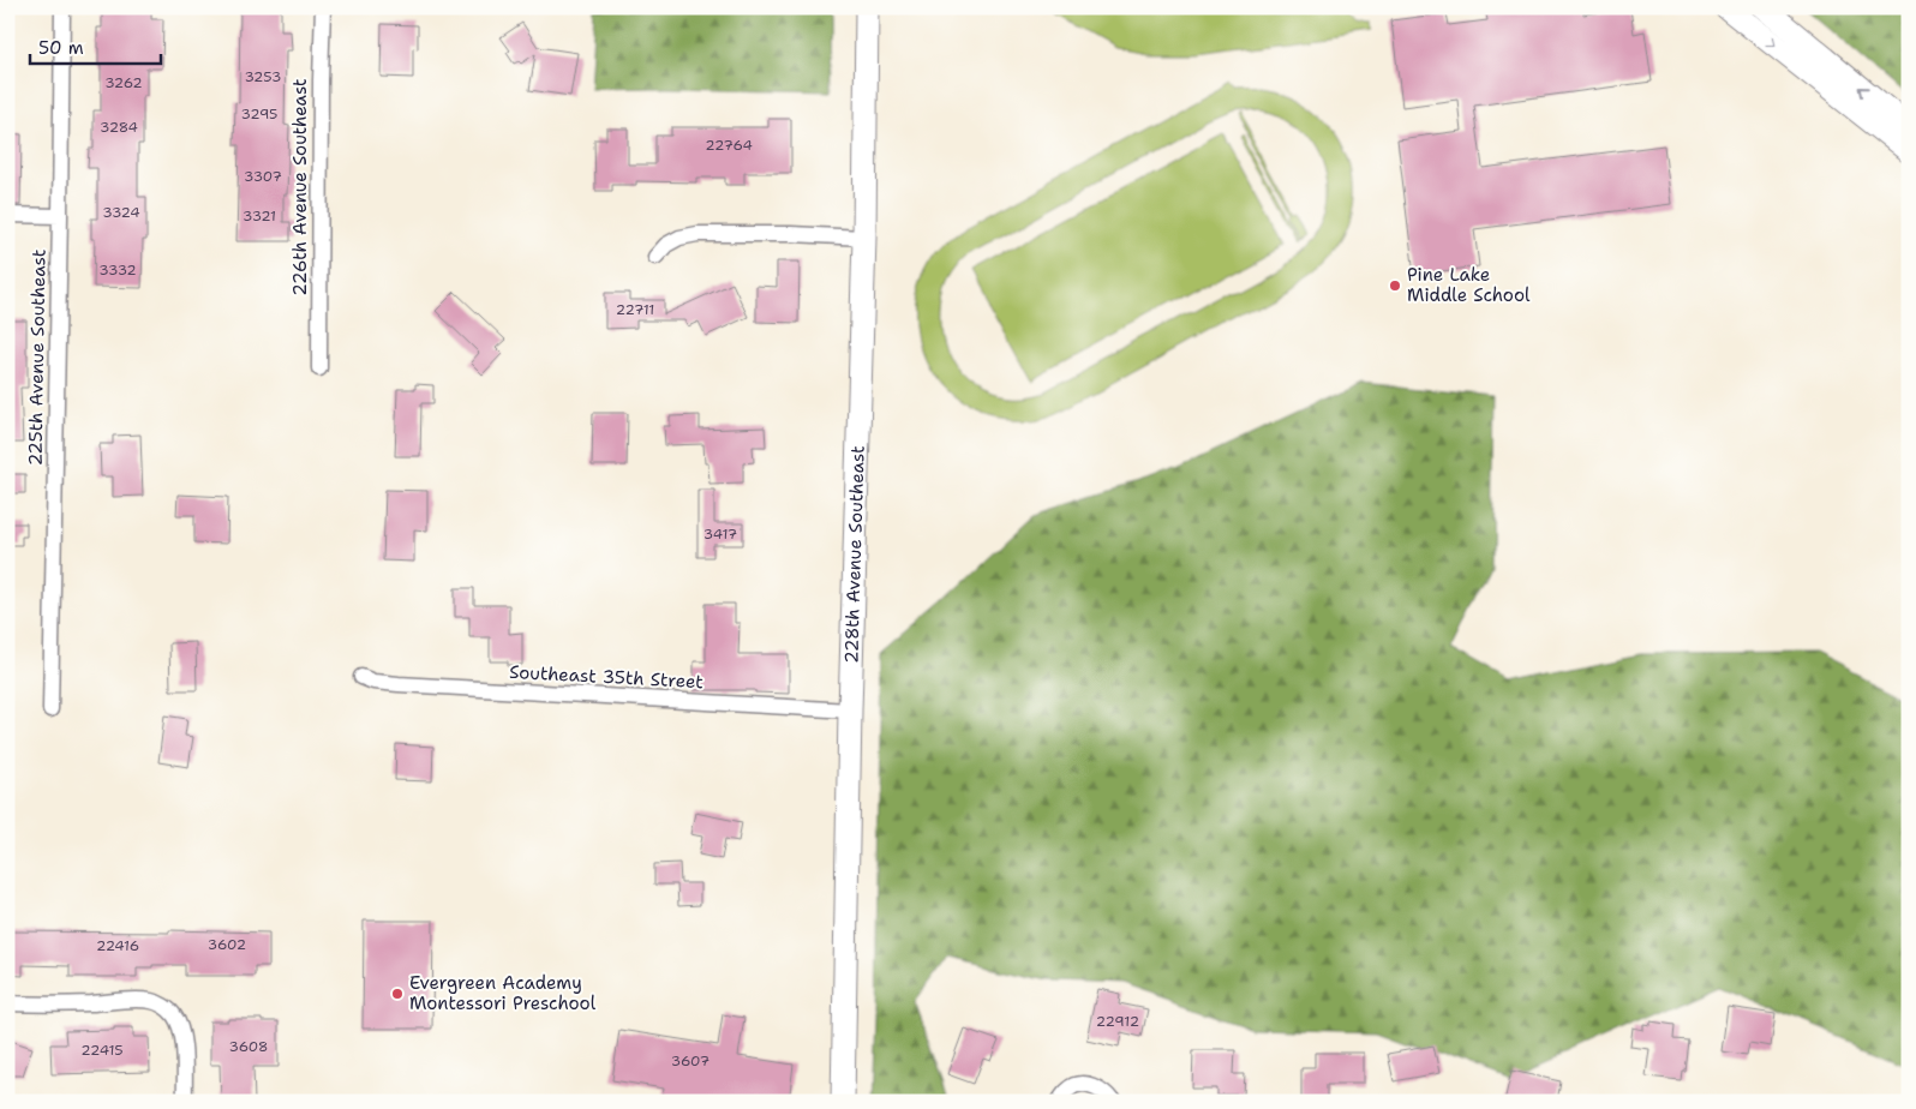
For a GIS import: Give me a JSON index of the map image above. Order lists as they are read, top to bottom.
{
  "streets": {
    "main road": ["228th Avenue Southeast"],
    "street": ["226th Avenue Southeast", "225th Avenue Southeast", "Southeast 35th Street"]
  },
  "crossings": [
    ["228th Avenue Southeast", "Southeast 35th Street"]
  ],
  "places": ["Pine Lake Middle School", "Evergreen Academy Montessori Preschool"],
  "house_numbers": [
    "3253",
    "3262",
    "3295",
    "3284",
    "22764",
    "3307",
    "3324",
    "3321",
    "3332",
    "22711",
    "3417",
    "3602",
    "22416",
    "22912",
    "3608",
    "22415",
    "3607"
  ],
  "scale_bar": "50 m"
}
